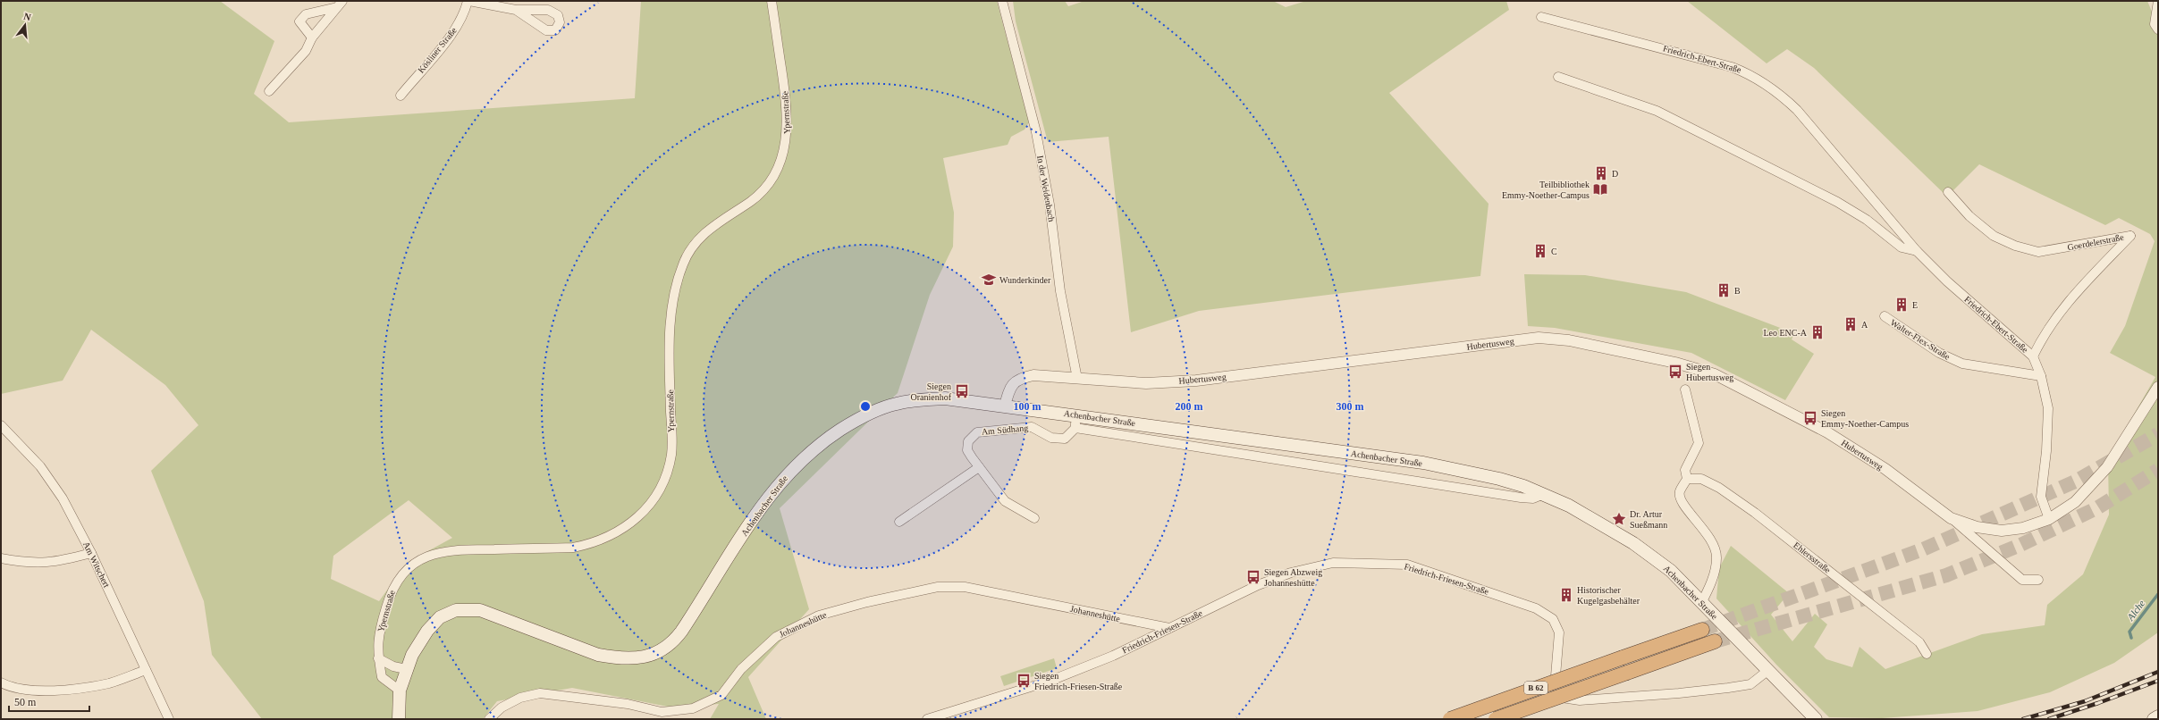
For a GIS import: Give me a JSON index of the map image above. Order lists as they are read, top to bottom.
{
  "streets": {
    "highway": ["B 62"],
    "main road": ["Achenbacher Straße"],
    "street": [
      "Kösliner Straße",
      "Friedrich-Ebert-Straße",
      "Ypernstraße",
      "In der Weidenbach",
      "Goerdelerstraße",
      "Walter-Flex-Straße",
      "Hubertusweg",
      "Am Südhang",
      "Ehlersstraße",
      "Am Witschert",
      "Friedrich-Friesen-Straße",
      "Johanneshütte"
    ]
  },
  "crossings": [
    ["Friedrich-Ebert-Straße", "Goerdelerstraße"],
    ["Friedrich-Ebert-Straße", "Walter-Flex-Straße"],
    ["Friedrich-Ebert-Straße", "Hubertusweg"],
    ["Ypernstraße", "Achenbacher Straße"],
    ["In der Weidenbach", "Hubertusweg"],
    ["Hubertusweg", "Achenbacher Straße"],
    ["Achenbacher Straße", "Am Südhang"],
    ["Friedrich-Friesen-Straße", "Johanneshütte"]
  ],
  "water": ["Alche"],
  "places": {
    "building": [
      "D",
      "C",
      "B",
      "E",
      "A",
      "Leo ENC-A",
      "Historischer Kugelgasbehälter"
    ],
    "library": ["Teilbibliothek Emmy-Noether-Campus"],
    "school or university": ["Wunderkinder"],
    "bus stop": [
      "Siegen Hubertusweg",
      "Siegen Oranienhof",
      "Siegen Emmy-Noether-Campus",
      "Siegen Abzweig Johanneshütte",
      "Siegen Friedrich-Friesen-Straße"
    ],
    "place": ["Dr. Artur Sueßmann"]
  },
  "scale_bar": "50 m",
  "north": "top",
  "rings": ["100 m", "200 m", "300 m"]
}
